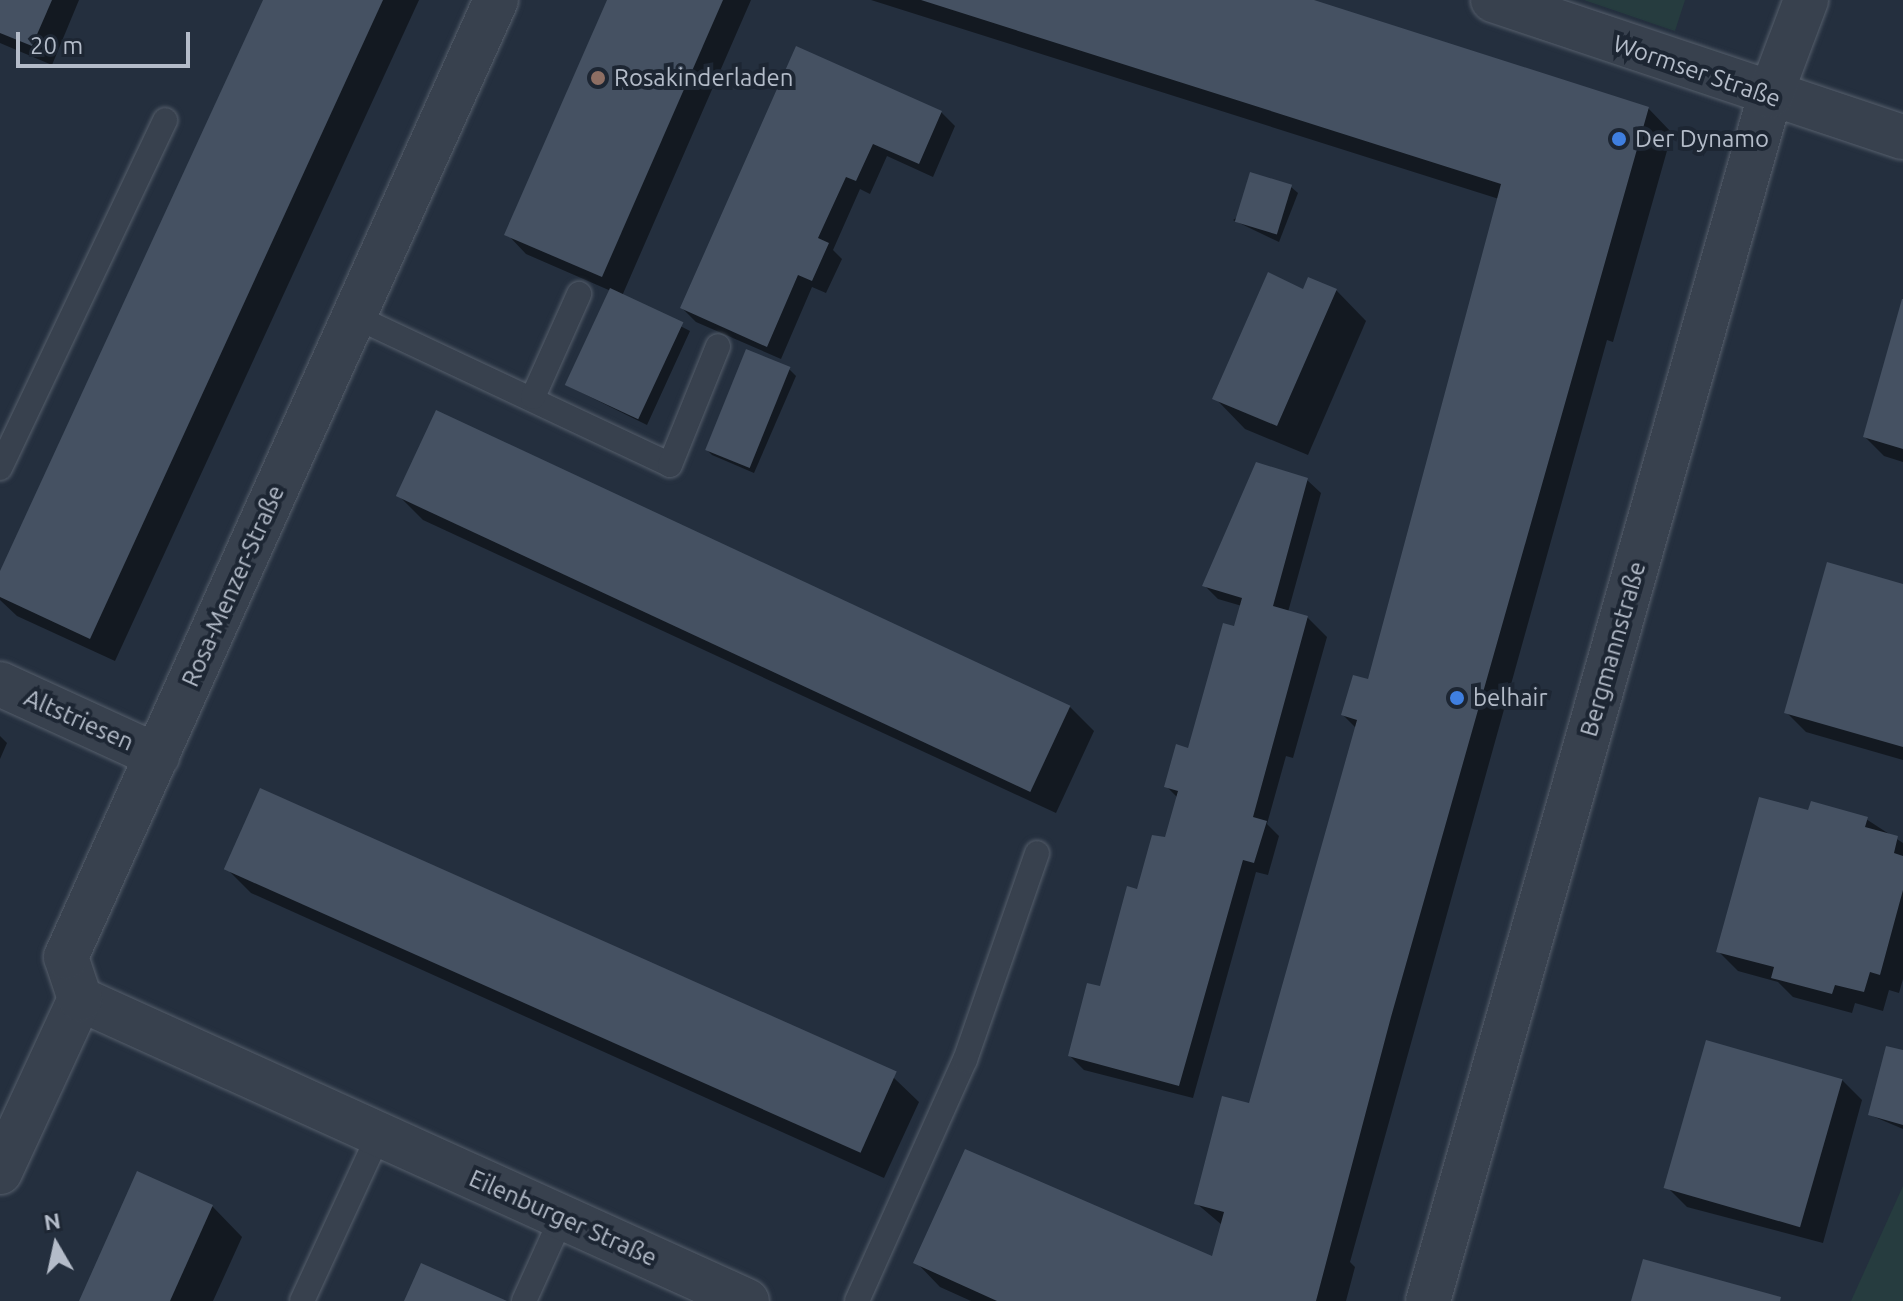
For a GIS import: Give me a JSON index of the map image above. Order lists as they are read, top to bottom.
{
  "streets": {
    "street": [
      "Wormser Straße",
      "Rosa-Menzer-Straße",
      "Bergmannstraße",
      "Altstriesen",
      "Eilenburger Straße"
    ]
  },
  "crossings": [
    ["Wormser Straße", "Bergmannstraße"],
    ["Rosa-Menzer-Straße", "Altstriesen"],
    ["Rosa-Menzer-Straße", "Eilenburger Straße"]
  ],
  "places": ["Rosakinderladen", "Der Dynamo", "belhair"],
  "scale_bar": "20 m",
  "north": "top"
}
